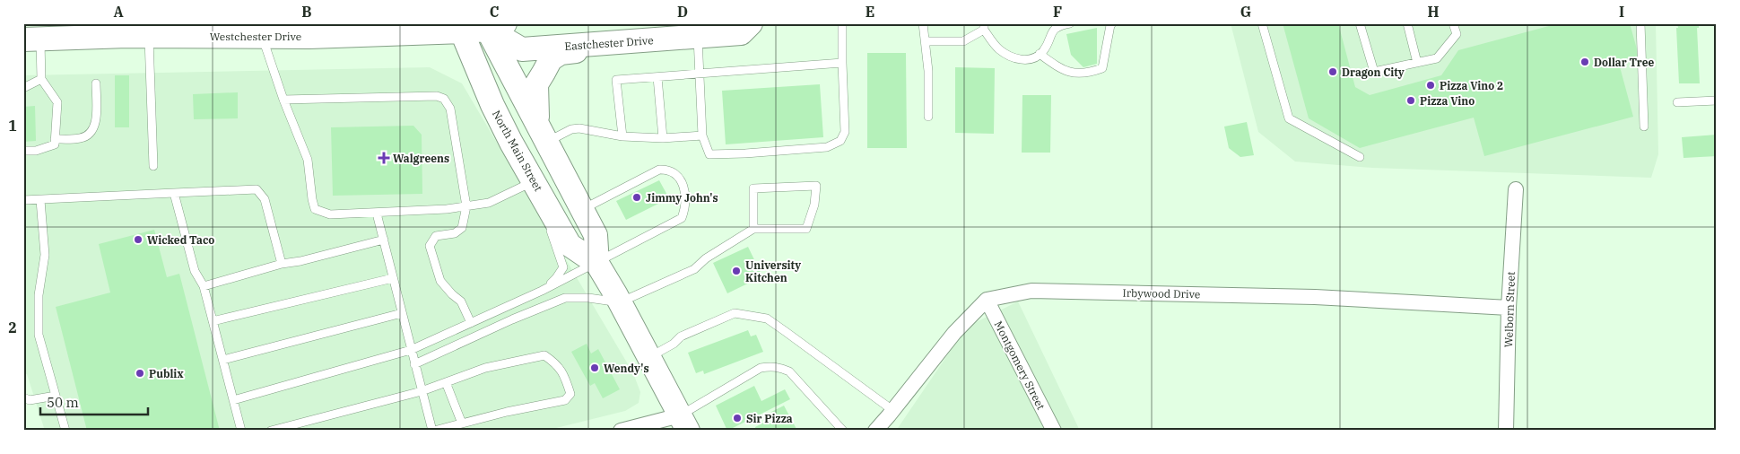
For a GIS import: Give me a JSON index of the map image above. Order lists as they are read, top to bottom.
{
  "streets": {
    "main road": ["Westchester Drive", "Eastchester Drive", "North Main Street"],
    "street": ["Irbywood Drive", "Welborn Street", "Montgomery Street"]
  },
  "crossings": [
    ["Westchester Drive", "Eastchester Drive"],
    ["Westchester Drive", "North Main Street"],
    ["Eastchester Drive", "North Main Street"],
    ["Irbywood Drive", "Welborn Street"],
    ["Irbywood Drive", "Montgomery Street"]
  ],
  "places": {
    "other": [
      "Dollar Tree",
      "Dragon City",
      "Pizza Vino 2",
      "Pizza Vino",
      "Jimmy John's",
      "Wicked Taco",
      "University Kitchen",
      "Wendy's",
      "Publix",
      "Sir Pizza"
    ],
    "health": ["Walgreens"]
  },
  "scale_bar": "50 m",
  "grid": {
    "columns": [
      "A",
      "B",
      "C",
      "D",
      "E",
      "F",
      "G",
      "H",
      "I"
    ],
    "rows": ["1", "2"]
  }
}
